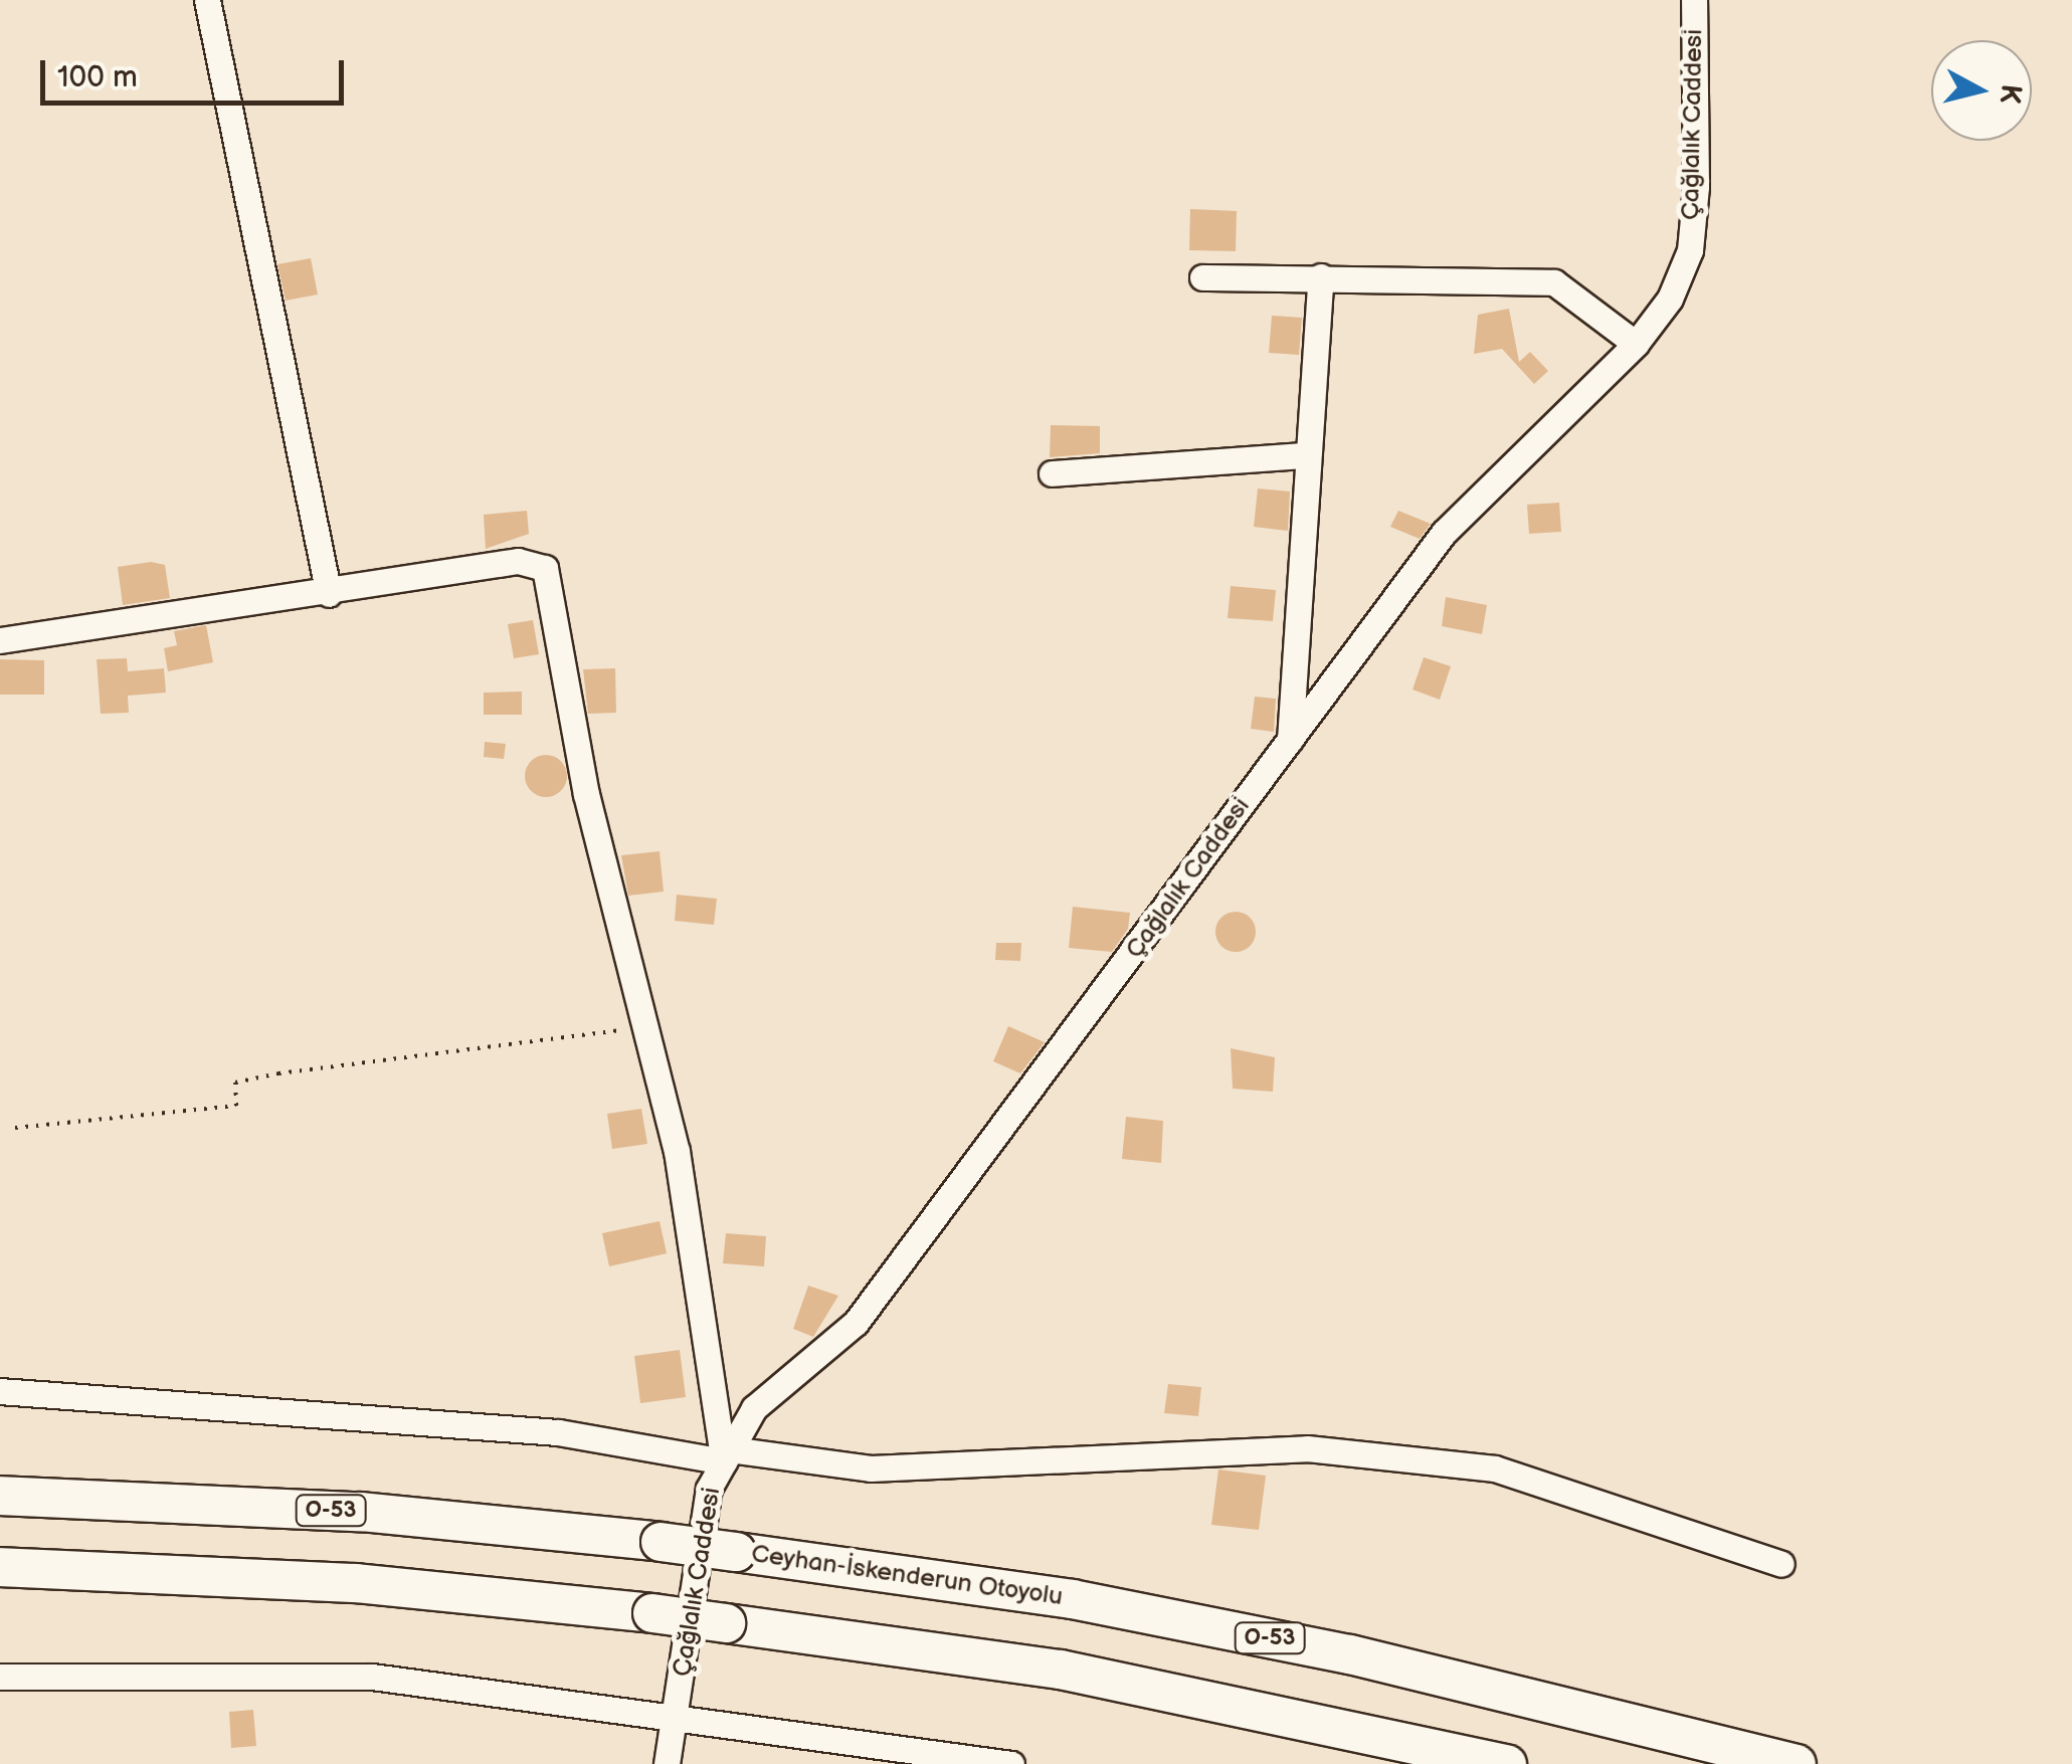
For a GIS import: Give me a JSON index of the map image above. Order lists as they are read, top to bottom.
{
  "streets": {
    "highway": ["O-53", "Ceyhan-İskenderun Otoyolu"],
    "street": ["Çağlalık Caddesi"]
  },
  "scale_bar": "100 m",
  "north": "right"
}
